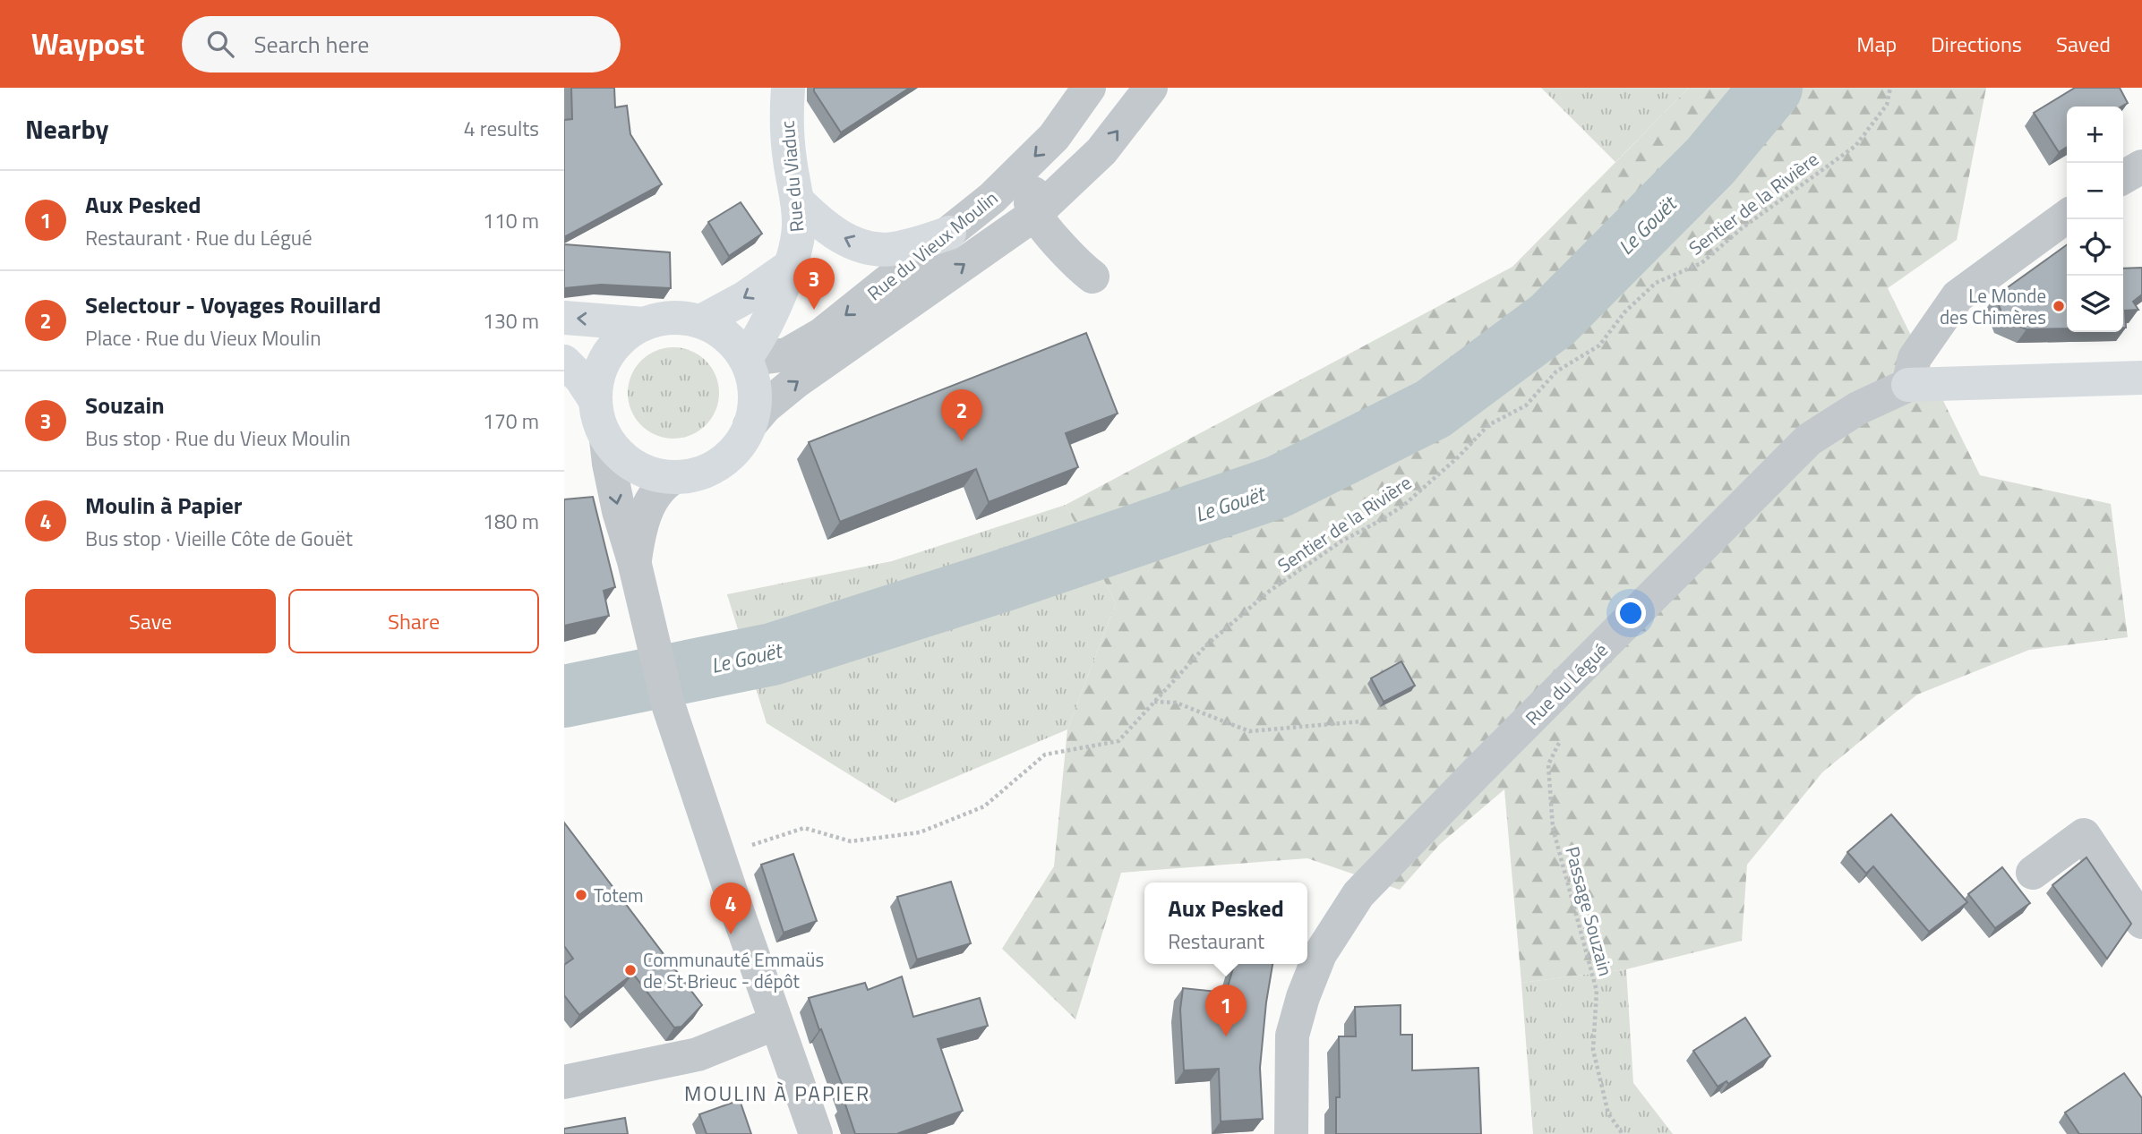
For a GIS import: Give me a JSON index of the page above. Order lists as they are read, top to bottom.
{
  "streets": {
    "main road": ["Rue du Viaduc"],
    "street": ["Rue du Vieux Moulin", "Rue du Légué"],
    "path": ["Sentier de la Rivière", "Passage Souzain"]
  },
  "crossings": [
    ["Rue du Viaduc", "Rue du Vieux Moulin"]
  ],
  "districts": ["MOULIN À PAPIER"],
  "water": ["Le Gouët"],
  "places": ["Le Monde des Chimères", "Totem", "Communauté Emmaüs de St Brieuc - dépôt"],
  "page": {
    "header": "Waypost",
    "search": "Search here",
    "nav": ["Map", "Directions", "Saved"],
    "heading": ["Nearby", "4 results"],
    "map_buttons": ["+", "−"],
    "list": [
      {
        "mark": "1",
        "name": "Aux Pesked",
        "note": "Restaurant · Rue du Légué",
        "value": "110 m"
      },
      {
        "mark": "2",
        "name": "Selectour - Voyages Rouillard",
        "note": "Place · Rue du Vieux Moulin",
        "value": "130 m"
      },
      {
        "mark": "3",
        "name": "Souzain",
        "note": "Bus stop · Rue du Vieux Moulin",
        "value": "170 m"
      },
      {
        "mark": "4",
        "name": "Moulin à Papier",
        "note": "Bus stop · Vieille Côte de Gouët",
        "value": "180 m"
      }
    ],
    "pins": [
      "3",
      "2",
      "4",
      "1"
    ],
    "buttons": ["Save", "Share"],
    "popup": ["Aux Pesked", "Restaurant"]
  }
}
